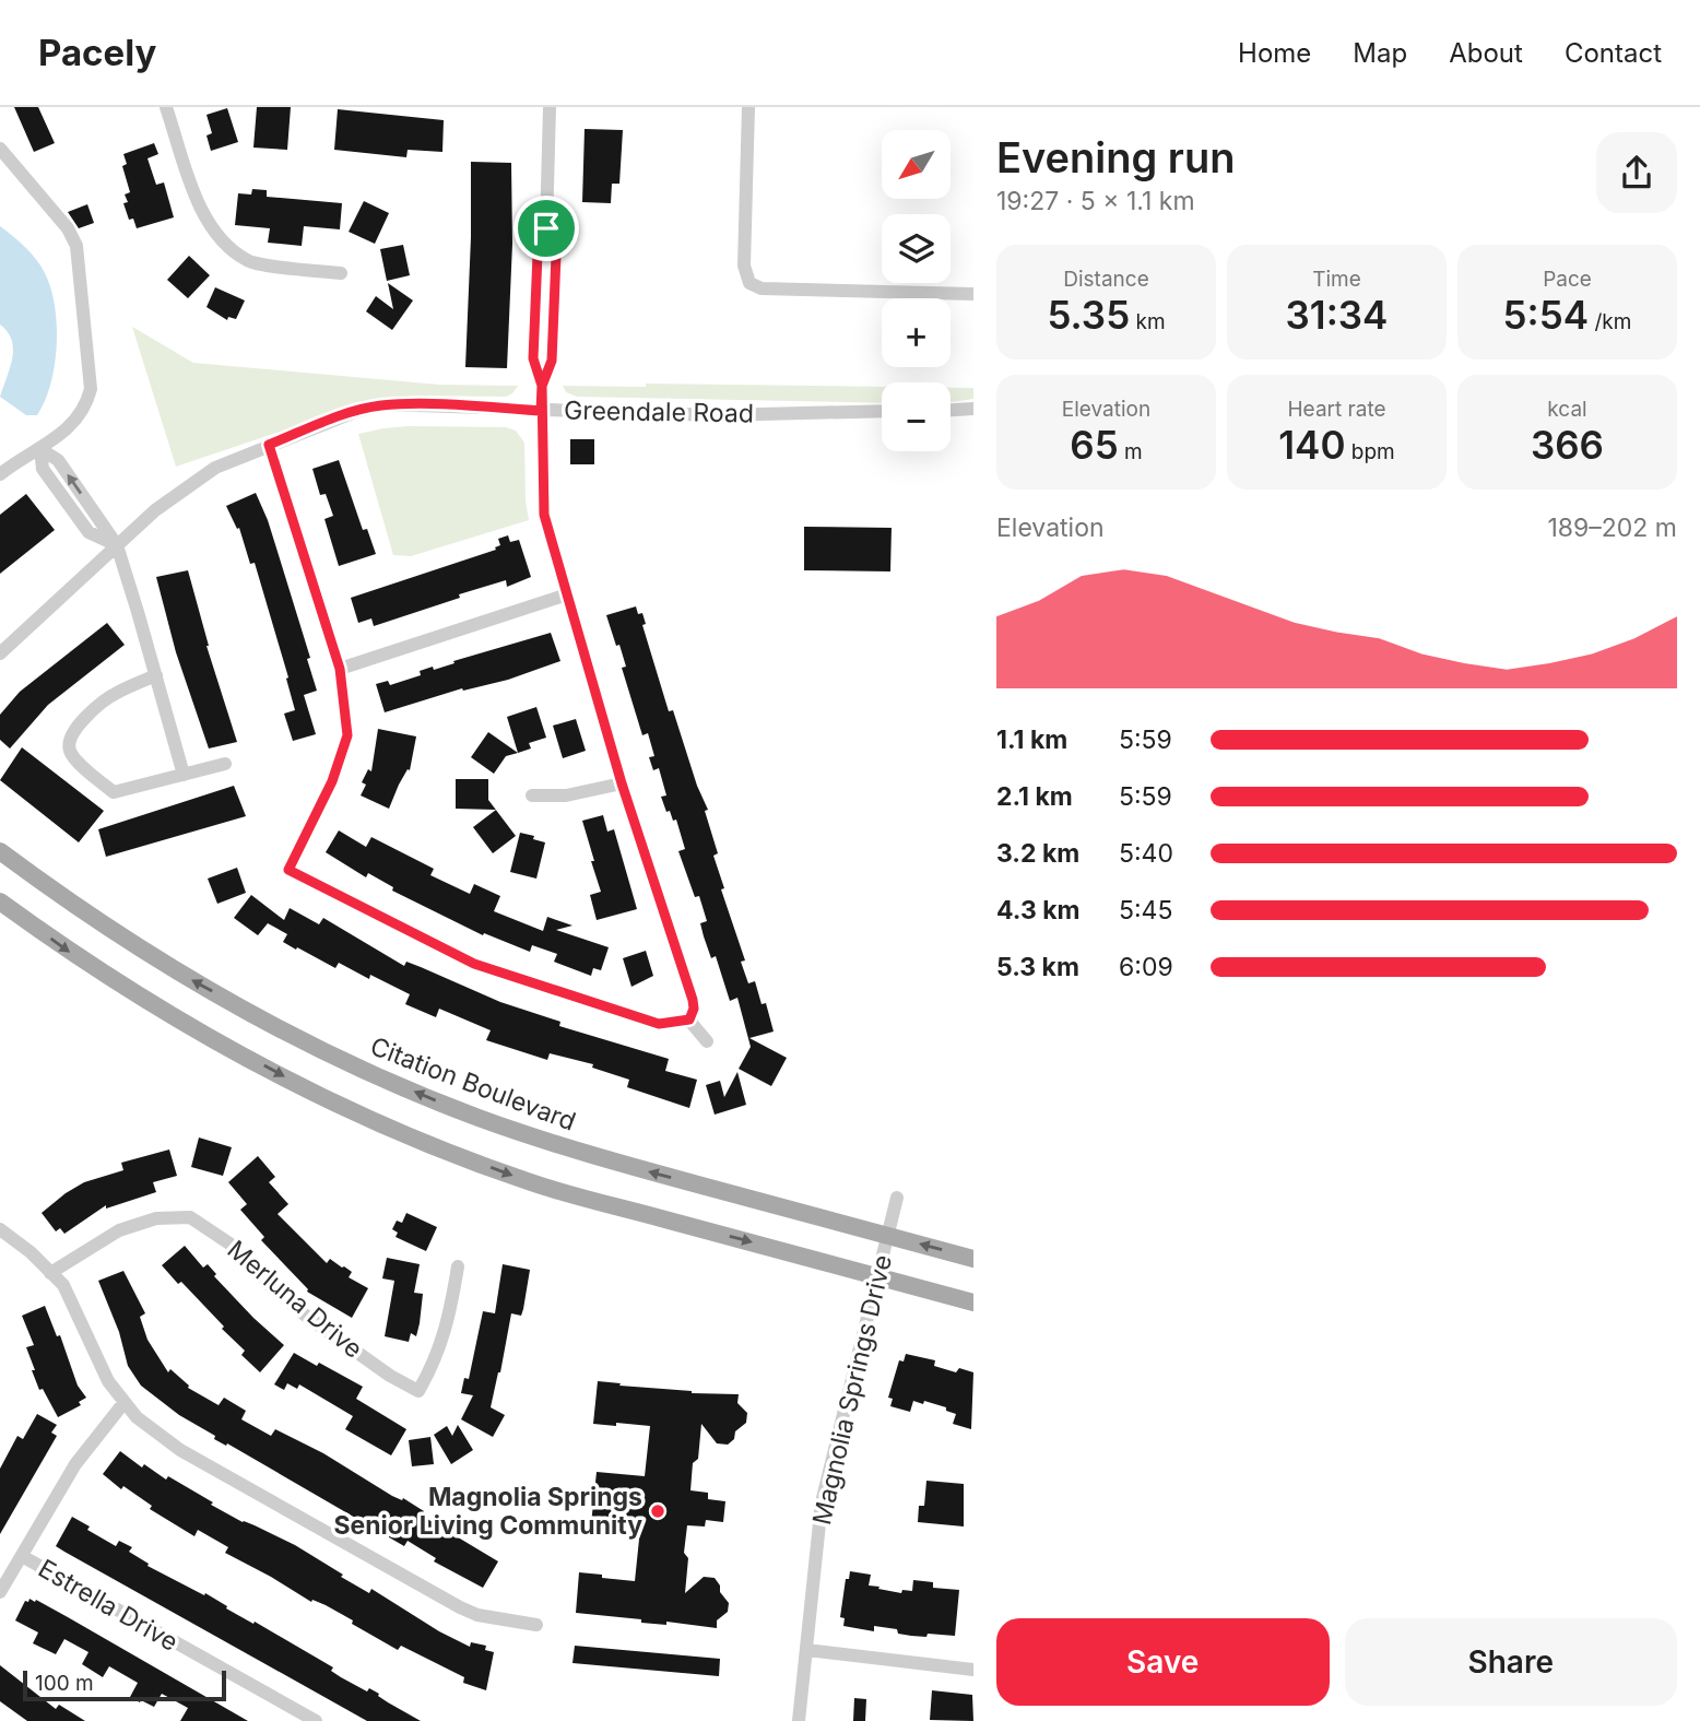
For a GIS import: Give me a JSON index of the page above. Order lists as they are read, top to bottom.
{
  "streets": {
    "main road": ["Citation Boulevard"],
    "street": [
      "Greendale Road",
      "Merluna Drive",
      "Magnolia Springs Drive",
      "Estrella Drive"
    ]
  },
  "crossings": [
    ["Citation Boulevard", "Magnolia Springs Drive"]
  ],
  "places": ["Magnolia Springs Senior Living Community"],
  "scale_bar": "100 m",
  "north": "bottom left",
  "page": {
    "header": "Pacely",
    "nav": [
      "Home",
      "Map",
      "About",
      "Contact"
    ],
    "heading": ["Evening run", "19:27 · 5 × 1.1 km"],
    "map_buttons": ["+", "−"],
    "stats": [
      ["Distance", "5.35 km"],
      ["Time", "31:34"],
      ["Pace", "5:54 /km"],
      ["Elevation", "65 m"],
      ["Heart rate", "140 bpm"],
      ["kcal", "366"]
    ],
    "chart": ["Elevation", "189–202 m"],
    "list": [
      {
        "name": "1.1 km",
        "note": "5:59"
      },
      {
        "name": "2.1 km",
        "note": "5:59"
      },
      {
        "name": "3.2 km",
        "note": "5:40"
      },
      {
        "name": "4.3 km",
        "note": "5:45"
      },
      {
        "name": "5.3 km",
        "note": "6:09"
      }
    ],
    "buttons": ["Save", "Share"],
    "scale": "100 m"
  }
}
